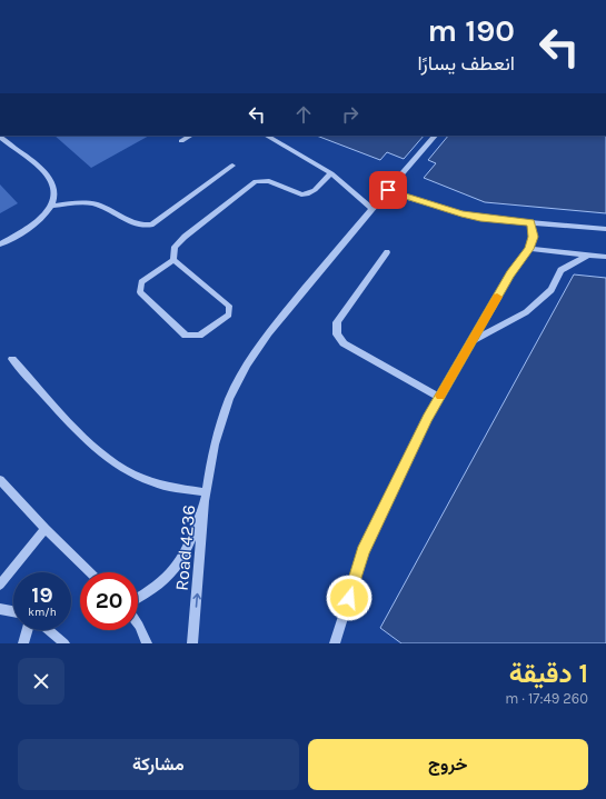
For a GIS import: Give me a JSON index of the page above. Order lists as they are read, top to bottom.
{
  "streets": {
    "street": ["Road 4236"]
  },
  "one_way": ["Road 4236"],
  "page": {
    "turn": ["190 m", "انعطف يسارًا"],
    "speed": "19 km/h",
    "limit": "20",
    "heading": ["1 دقيقة", "260 m · 17:49"],
    "buttons": ["خروج", "مشاركة"]
  }
}
